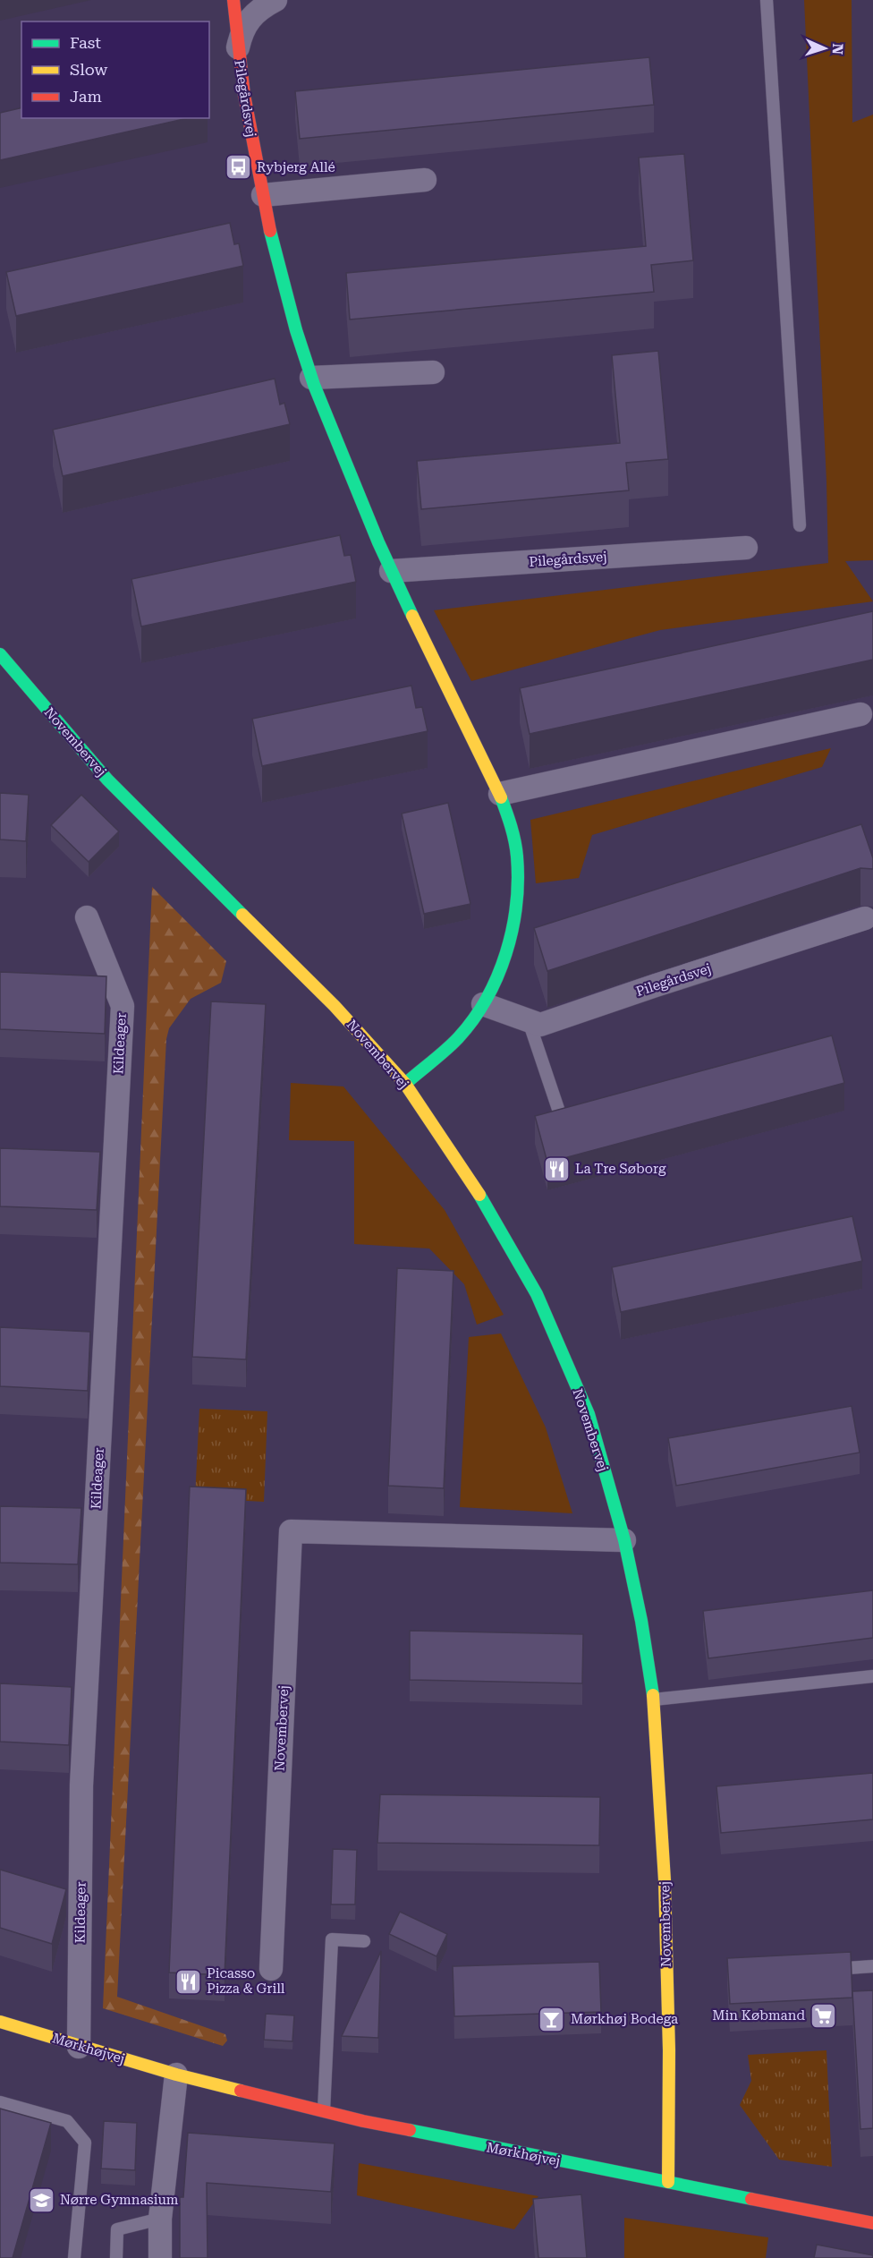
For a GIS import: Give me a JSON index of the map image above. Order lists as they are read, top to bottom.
{
  "streets": {
    "street": [
      "Pilegårdsvej",
      "Novembervej",
      "Kildeager",
      "Mørkhøjvej"
    ]
  },
  "crossings": [
    ["Pilegårdsvej", "Novembervej"],
    ["Novembervej", "Mørkhøjvej"],
    ["Kildeager", "Mørkhøjvej"]
  ],
  "places": {
    "bus stop": ["Rybjerg Allé"],
    "restaurant": ["La Tre Søborg", "Picasso Pizza & Grill"],
    "supermarket": ["Min Købmand"],
    "bar": ["Mørkhøj Bodega"],
    "school or university": ["Nørre Gymnasium"]
  },
  "legend": ["Fast", "Slow", "Jam"],
  "north": "right"
}
